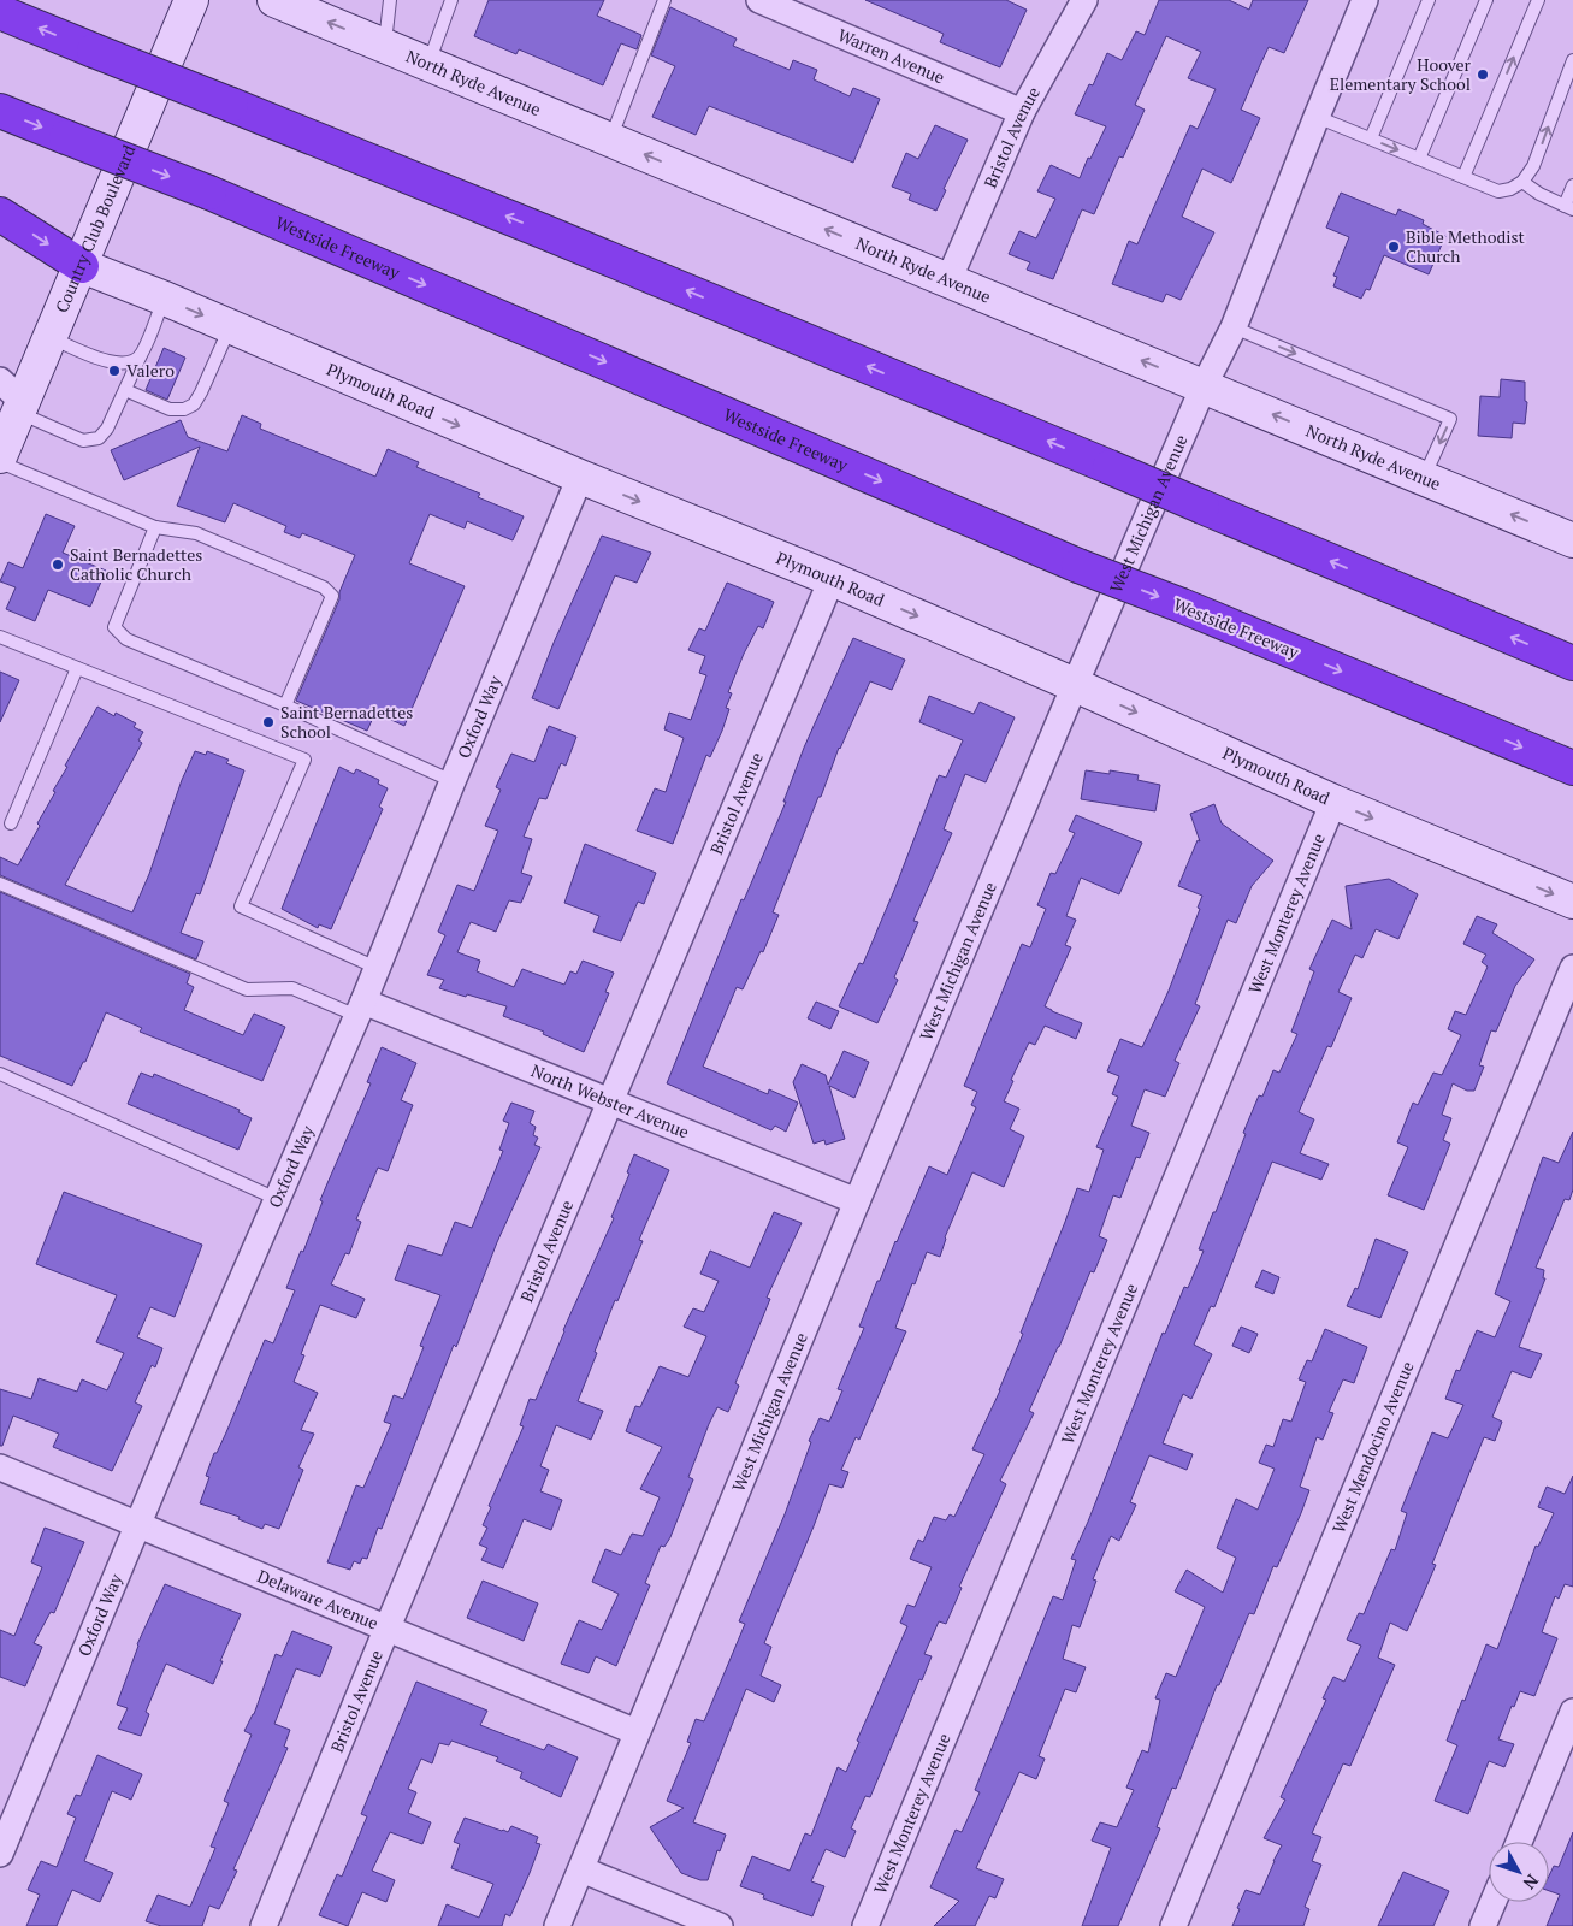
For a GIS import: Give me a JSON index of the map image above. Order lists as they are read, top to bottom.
{
  "streets": {
    "highway": ["Westside Freeway"],
    "street": [
      "Warren Avenue",
      "North Ryde Avenue",
      "Bristol Avenue",
      "Country Club Boulevard",
      "Plymouth Road",
      "West Michigan Avenue",
      "Oxford Way",
      "West Monterey Avenue",
      "North Webster Avenue",
      "West Mendocino Avenue",
      "Delaware Avenue"
    ]
  },
  "crossings": [
    ["Warren Avenue", "Bristol Avenue"],
    ["North Ryde Avenue", "Bristol Avenue"],
    ["North Ryde Avenue", "West Michigan Avenue"],
    ["Bristol Avenue", "Plymouth Road"],
    ["Bristol Avenue", "North Webster Avenue"],
    ["Bristol Avenue", "Delaware Avenue"],
    ["Country Club Boulevard", "Plymouth Road"],
    ["Plymouth Road", "West Michigan Avenue"],
    ["Plymouth Road", "Oxford Way"],
    ["Plymouth Road", "West Monterey Avenue"],
    ["West Michigan Avenue", "North Webster Avenue"],
    ["West Michigan Avenue", "Delaware Avenue"],
    ["Oxford Way", "North Webster Avenue"],
    ["Oxford Way", "Delaware Avenue"]
  ],
  "one_way": ["North Ryde Avenue", "Plymouth Road"],
  "places": [
    "Hoover Elementary School",
    "Bible Methodist Church",
    "Valero",
    "Saint Bernadettes Catholic Church",
    "Saint Bernadettes School"
  ],
  "north": "bottom right"
}
